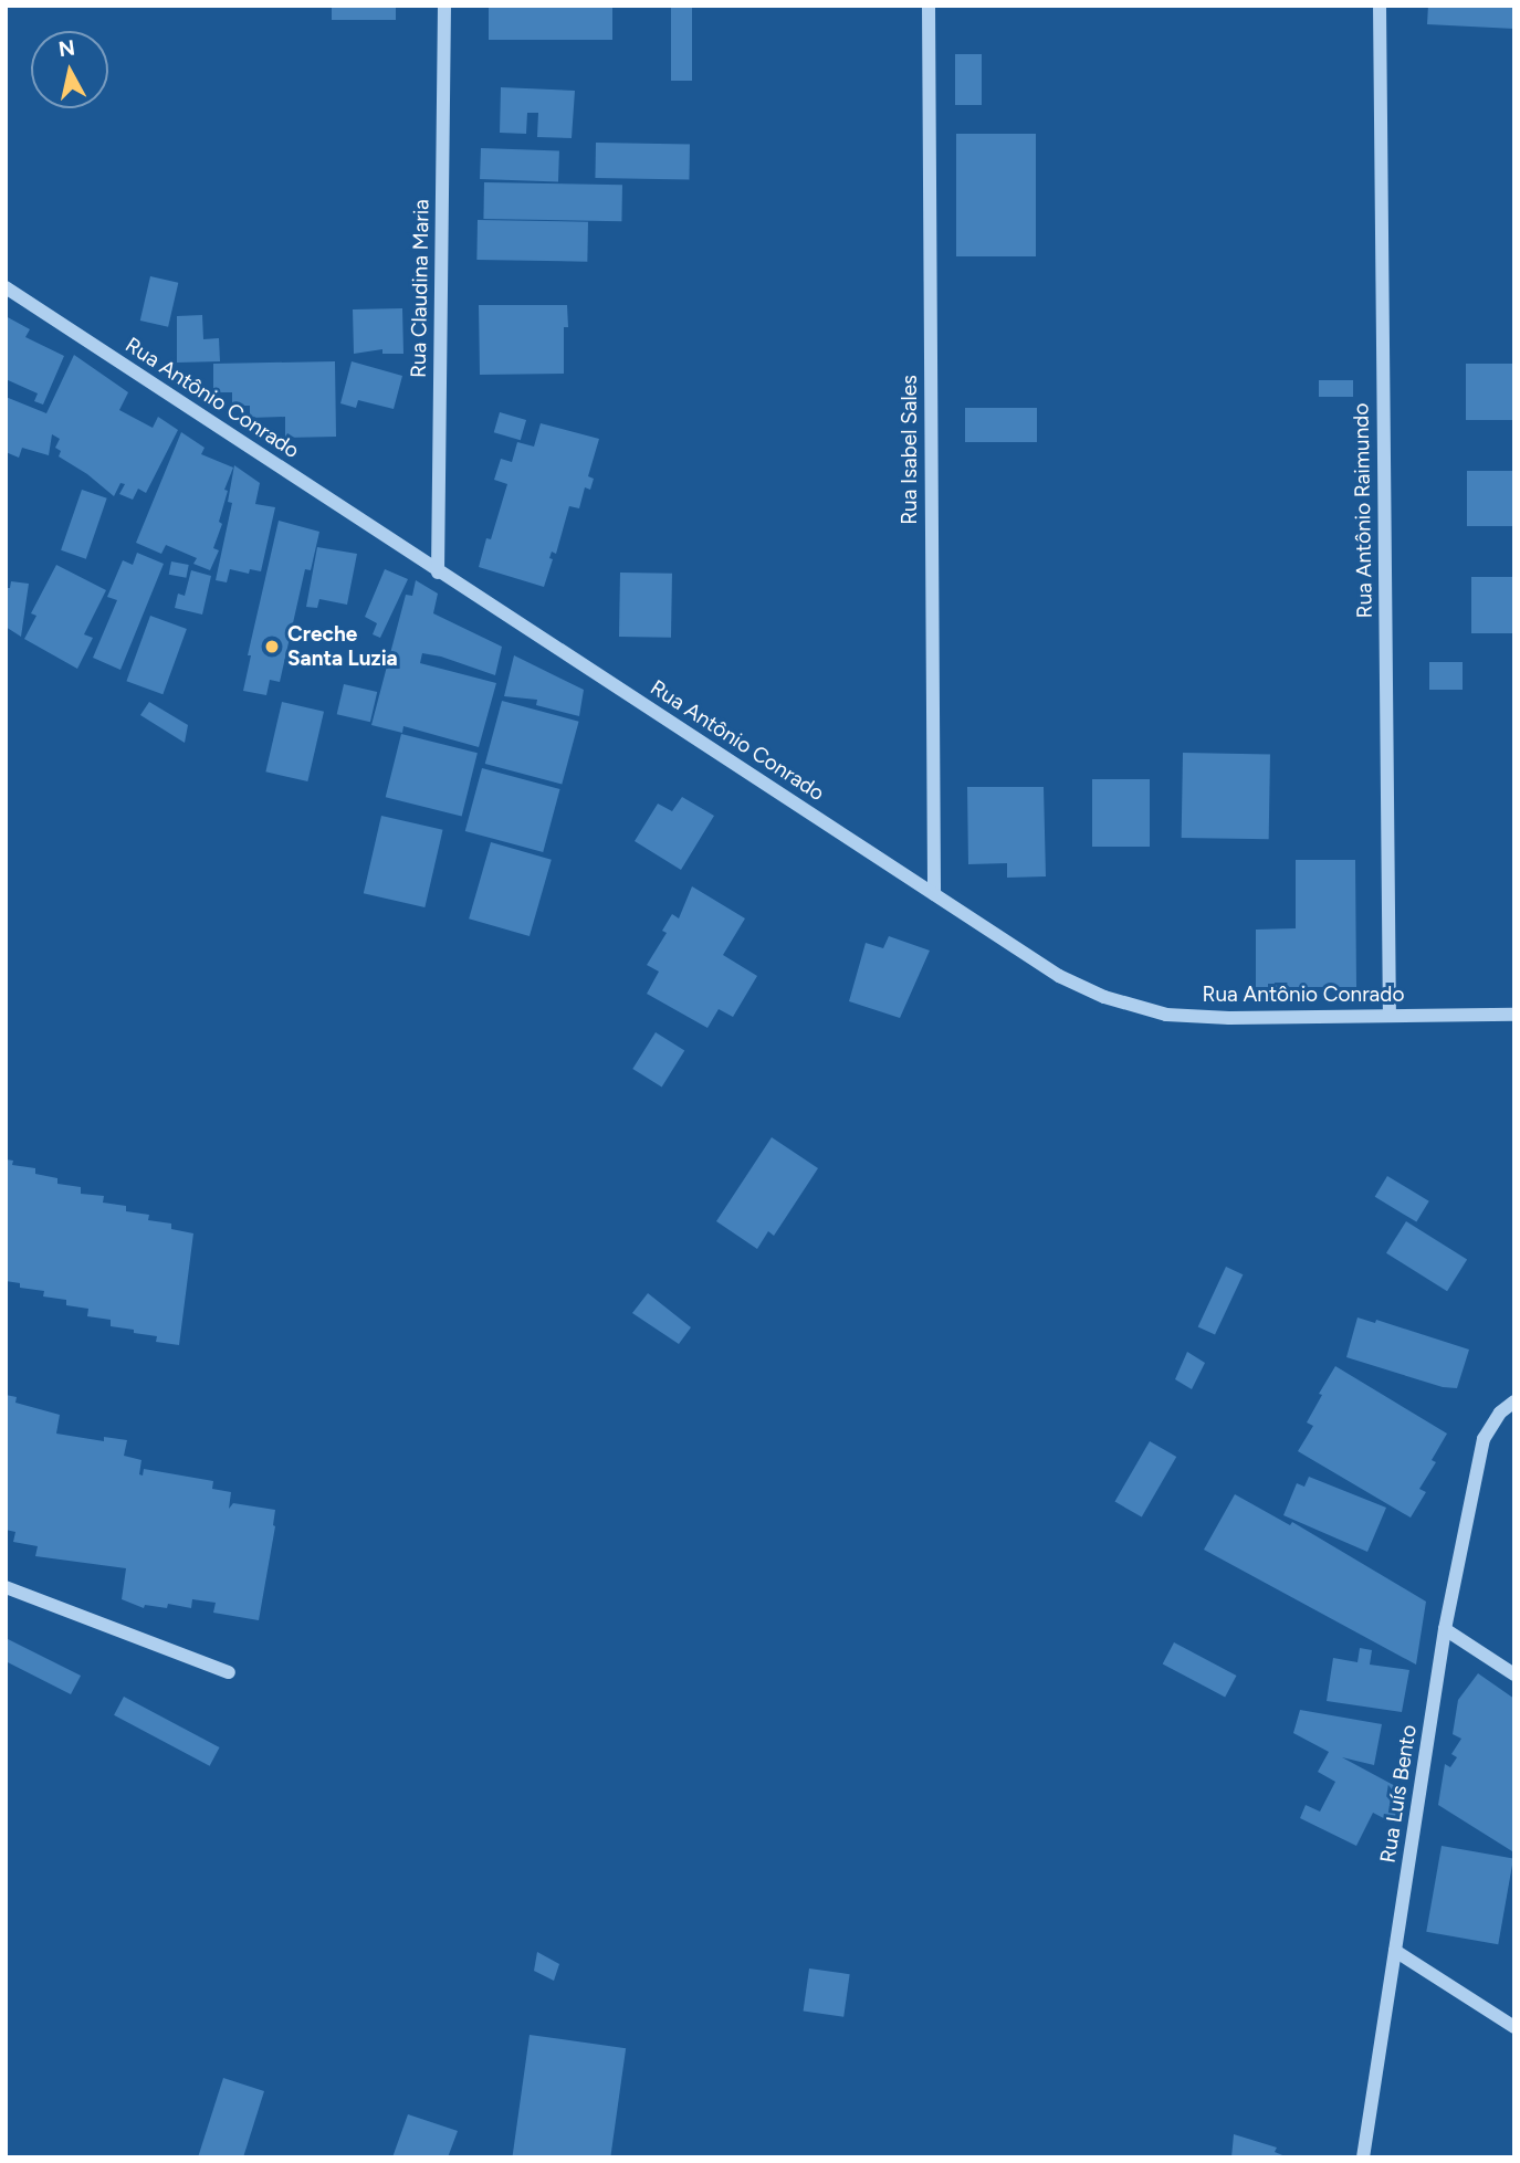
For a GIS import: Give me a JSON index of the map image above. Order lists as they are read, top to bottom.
{
  "streets": {
    "street": [
      "Rua Claudina Maria",
      "Rua Antônio Conrado",
      "Rua Isabel Sales",
      "Rua Antônio Raimundo",
      "Rua Luís Bento"
    ]
  },
  "crossings": [
    ["Rua Claudina Maria", "Rua Antônio Conrado"],
    ["Rua Antônio Conrado", "Rua Isabel Sales"],
    ["Rua Antônio Conrado", "Rua Antônio Raimundo"]
  ],
  "places": ["Creche Santa Luzia"],
  "north": "top"
}
